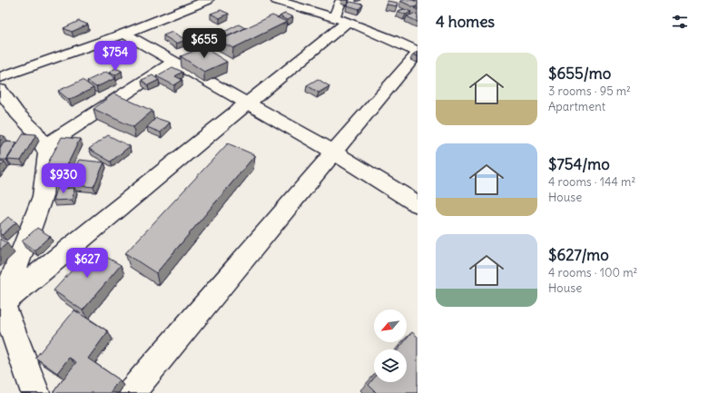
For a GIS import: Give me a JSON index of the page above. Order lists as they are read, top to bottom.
{
  "north": "bottom left",
  "page": {
    "heading": "4 homes",
    "price": [
      "$655",
      "$754",
      "$930",
      "$627"
    ],
    "list": [
      {
        "name": "$655/mo",
        "note": "3 rooms · 95 m² · Apartment"
      },
      {
        "name": "$754/mo",
        "note": "4 rooms · 144 m² · House"
      },
      {
        "name": "$627/mo",
        "note": "4 rooms · 100 m² · House"
      }
    ]
  }
}
